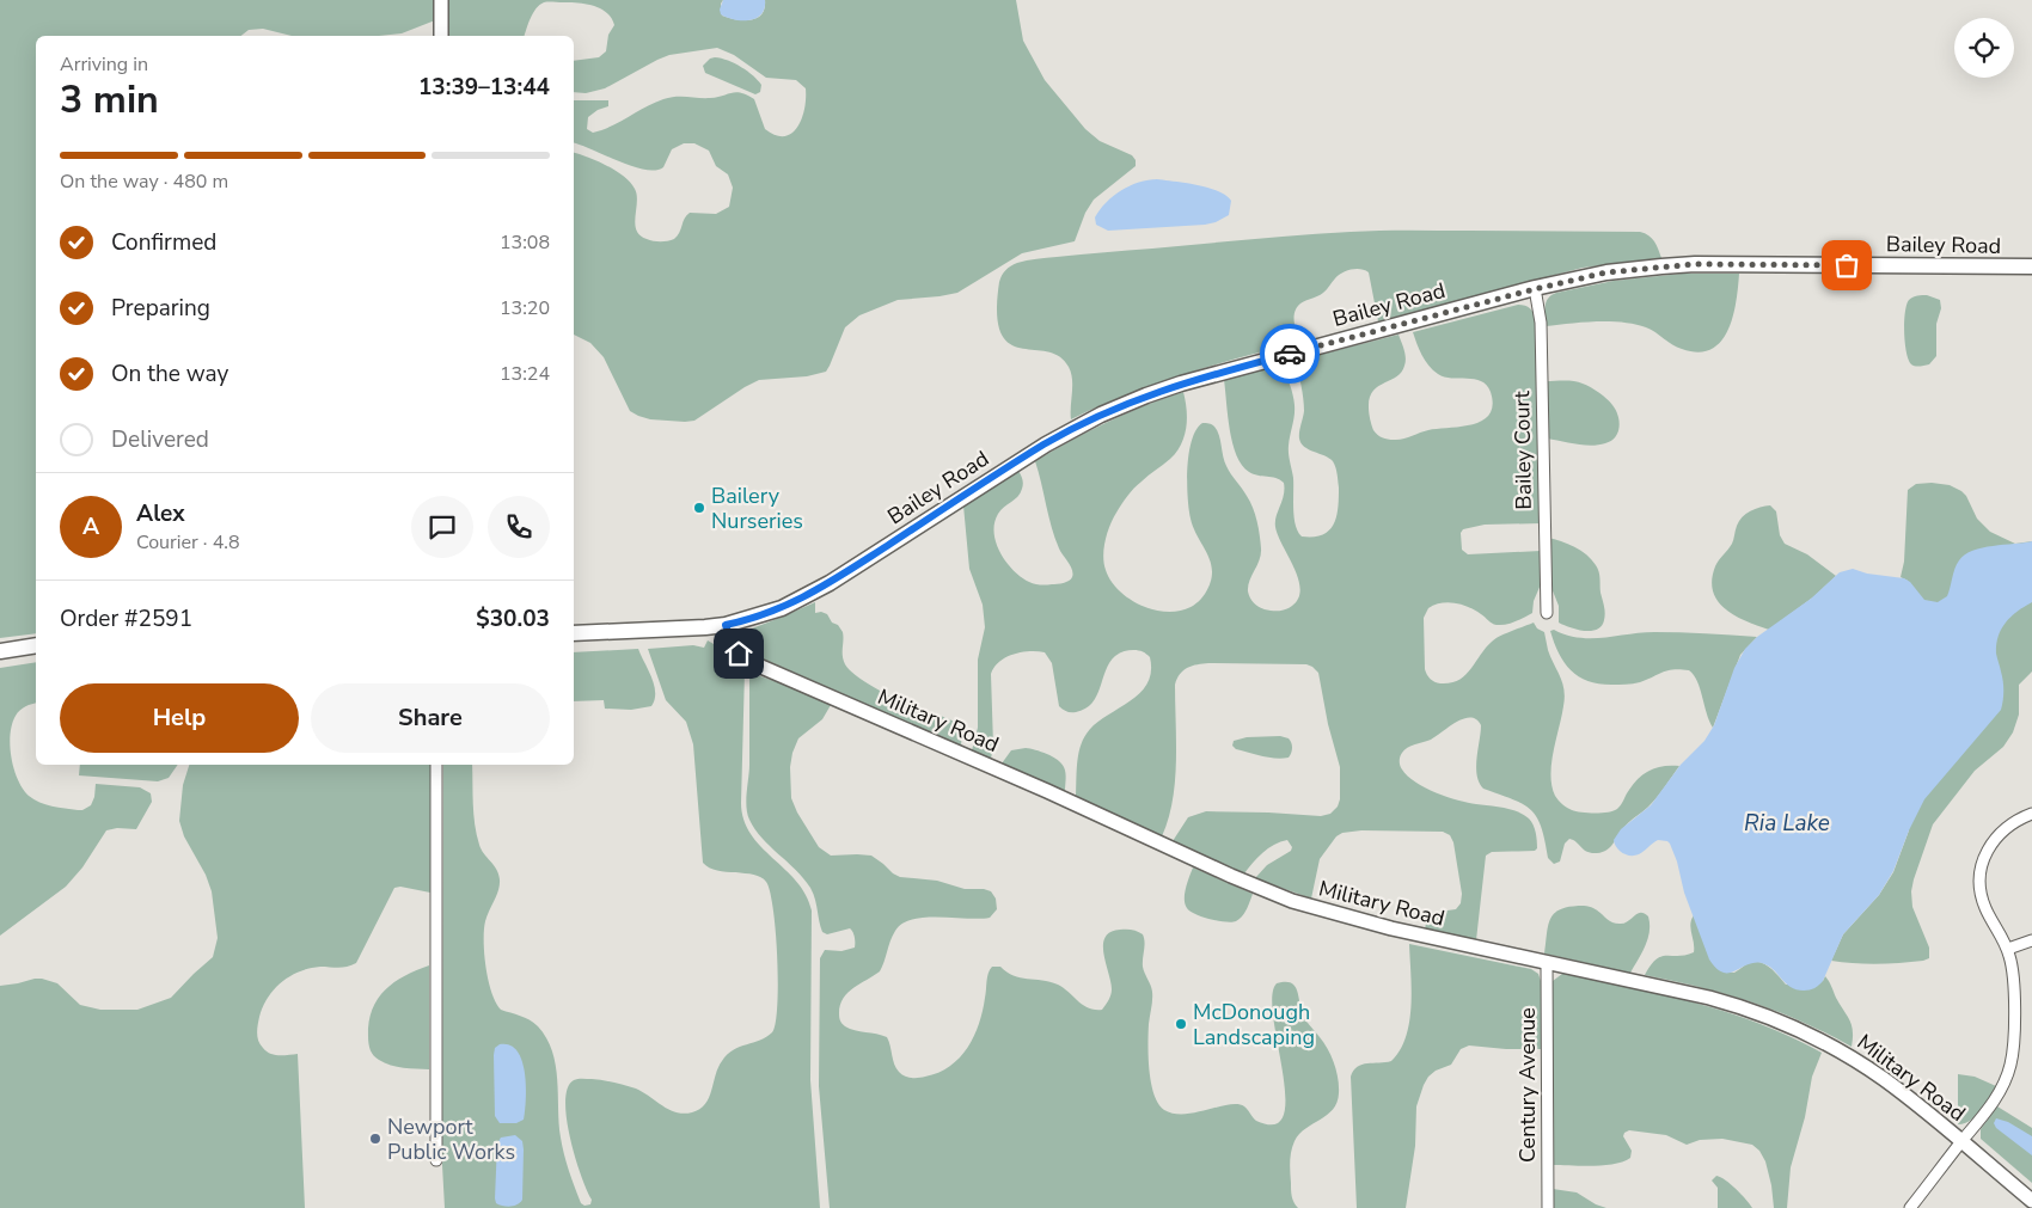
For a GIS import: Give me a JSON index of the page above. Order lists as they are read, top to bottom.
{
  "streets": {
    "main road": ["Bailey Road"],
    "street": ["Bailey Court", "Military Road", "Century Avenue"]
  },
  "crossings": [
    ["Bailey Road", "Bailey Court"],
    ["Bailey Road", "Military Road"],
    ["Military Road", "Century Avenue"]
  ],
  "water": ["Ria Lake"],
  "places": ["Bailery Nurseries", "McDonough Landscaping", "Newport Public Works"],
  "page": {
    "heading": ["3 min", "Arriving in", "13:39–13:44"],
    "panel": [
      "Alex",
      "Courier · 4.8",
      "Order #2591",
      "$30.03"
    ],
    "bar": "On the way · 480 m",
    "list": [
      ["Confirmed", "13:08"],
      ["Preparing", "13:20"],
      ["On the way", "13:24"],
      "Delivered"
    ],
    "round": "A",
    "buttons": ["Help", "Share"]
  }
}
